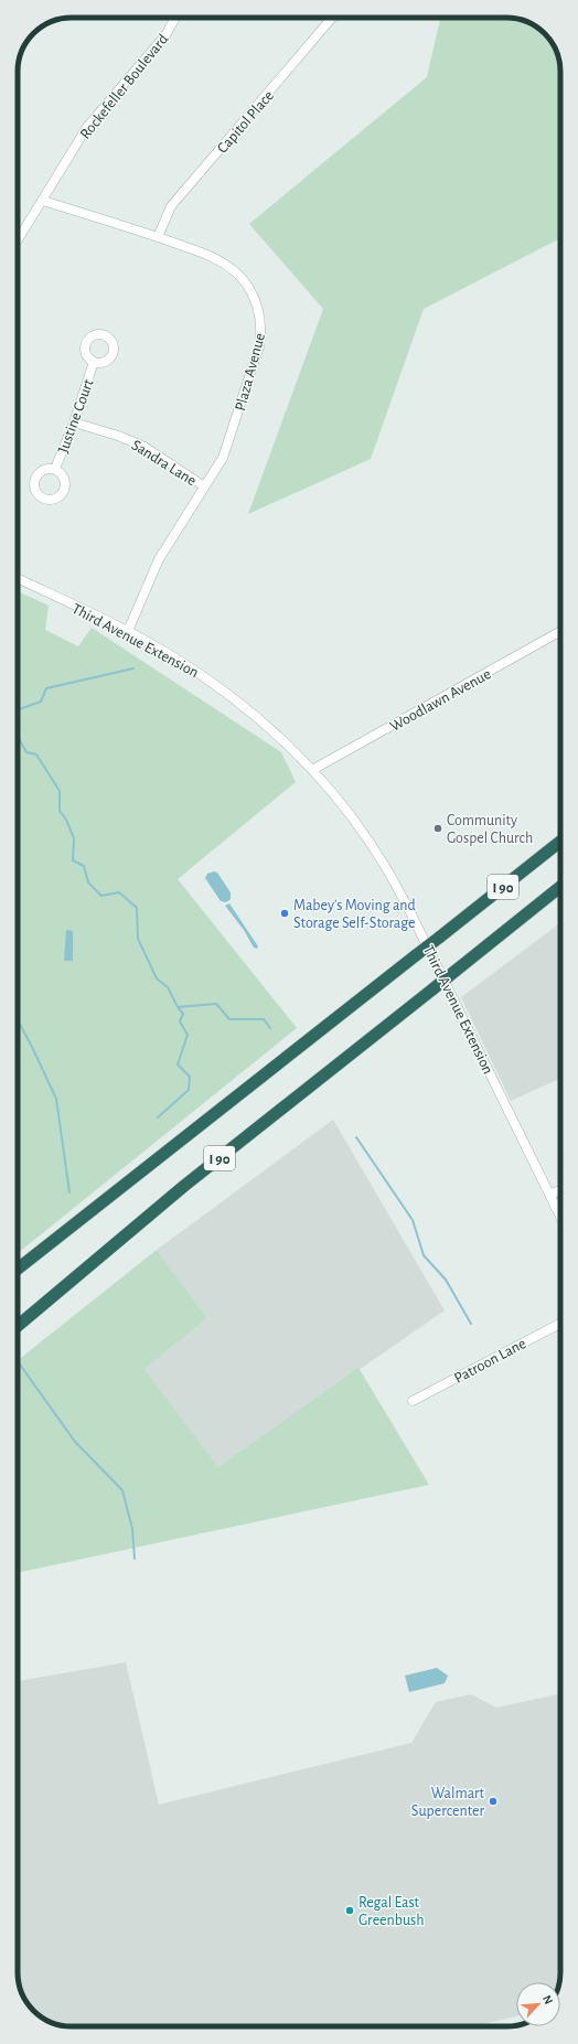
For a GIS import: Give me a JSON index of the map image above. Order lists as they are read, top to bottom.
{
  "streets": {
    "highway": ["I 90"],
    "street": [
      "Rockefeller Boulevard",
      "Capitol Place",
      "Plaza Avenue",
      "Justine Court",
      "Sandra Lane",
      "Third Avenue Extension",
      "Woodlawn Avenue",
      "Patroon Lane"
    ]
  },
  "crossings": [
    ["Rockefeller Boulevard", "Plaza Avenue"],
    ["Capitol Place", "Plaza Avenue"],
    ["Plaza Avenue", "Sandra Lane"],
    ["Plaza Avenue", "Third Avenue Extension"],
    ["Justine Court", "Sandra Lane"],
    ["Third Avenue Extension", "Woodlawn Avenue"]
  ],
  "places": [
    "Community Gospel Church",
    "Mabey's Moving and Storage Self-Storage",
    "Walmart Supercenter",
    "Regal East Greenbush"
  ],
  "north": "top right"
}
